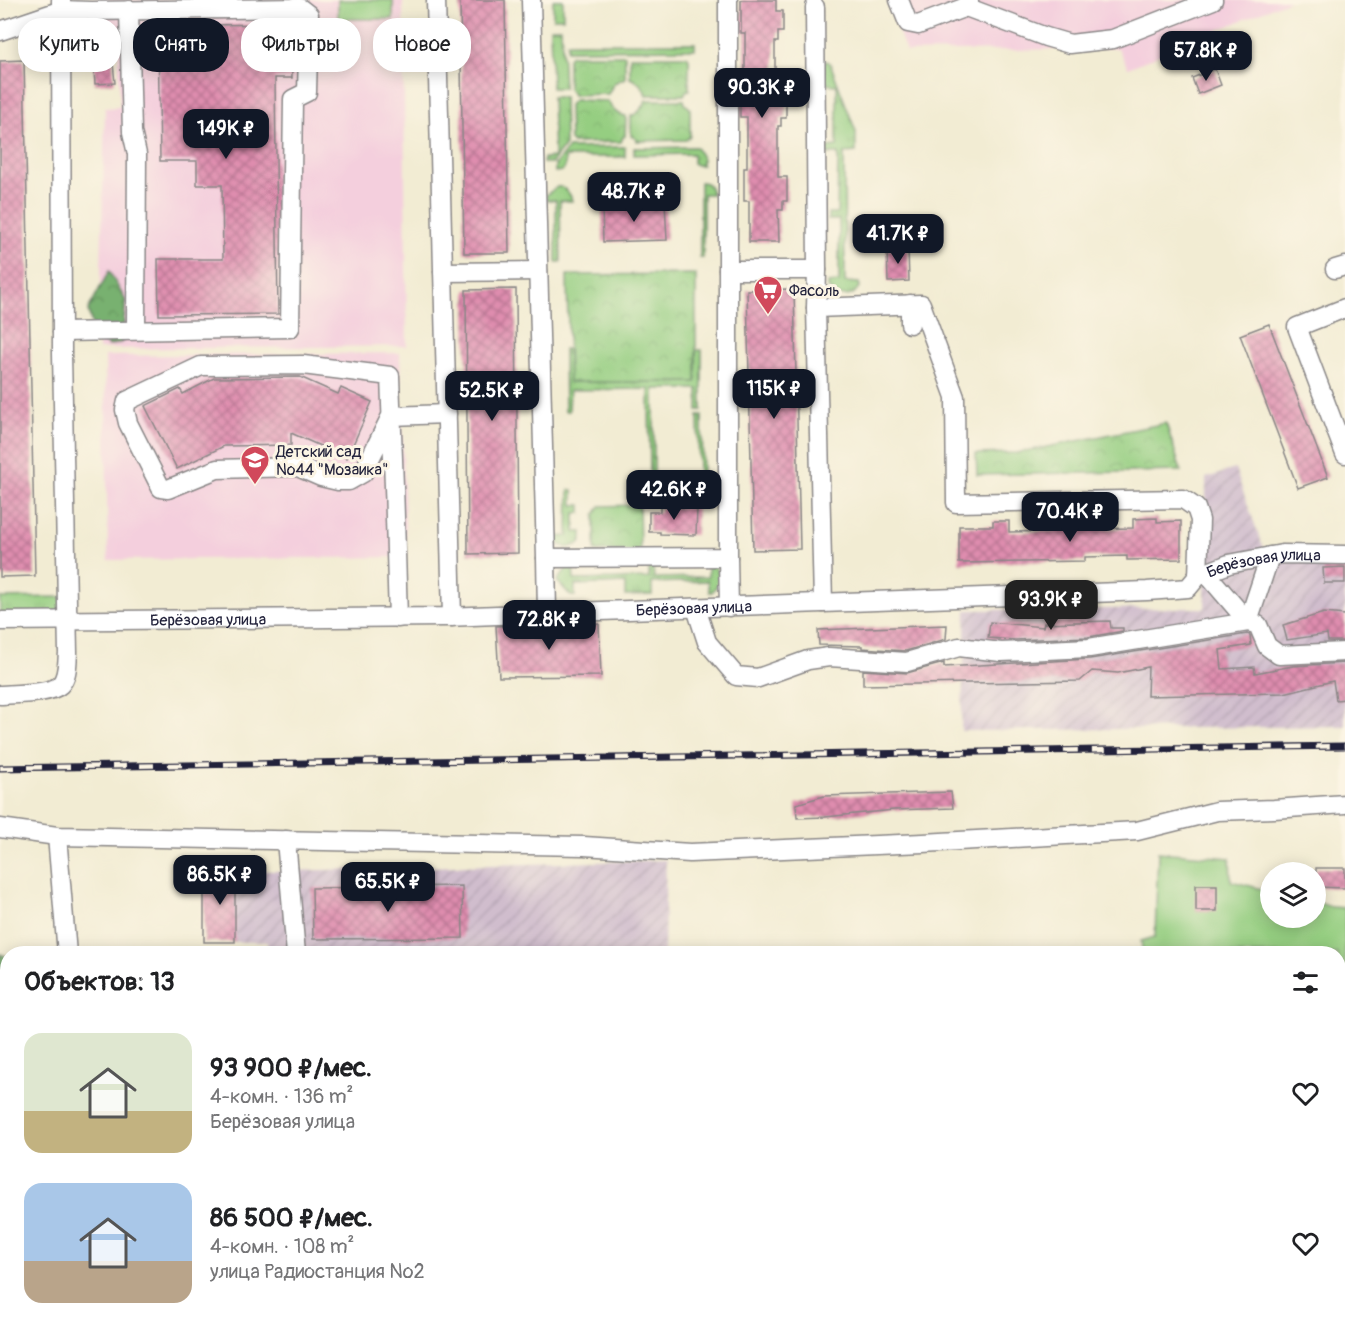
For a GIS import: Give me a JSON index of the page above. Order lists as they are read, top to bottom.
{
  "streets": {
    "street": ["Берёзовая улица"]
  },
  "places": {
    "supermarket": ["Фасоль"],
    "school or university": ["Детский сад №44 \"Мозаика\""]
  },
  "page": {
    "chip": [
      "Купить",
      "Снять",
      "Фильтры",
      "Новое"
    ],
    "price": [
      "57.8K ₽",
      "90.3K ₽",
      "149K ₽",
      "48.7K ₽",
      "41.7K ₽",
      "115K ₽",
      "52.5K ₽",
      "42.6K ₽",
      "70.4K ₽",
      "93.9K ₽",
      "72.8K ₽",
      "86.5K ₽",
      "65.5K ₽"
    ],
    "heading": "Объектов: 13",
    "list": [
      {
        "name": "93 900 ₽/мес.",
        "note": "4-комн. · 136 m² · Берёзовая улица"
      },
      {
        "name": "86 500 ₽/мес.",
        "note": "4-комн. · 108 m² · улица Радиостанция №2"
      }
    ]
  }
}
